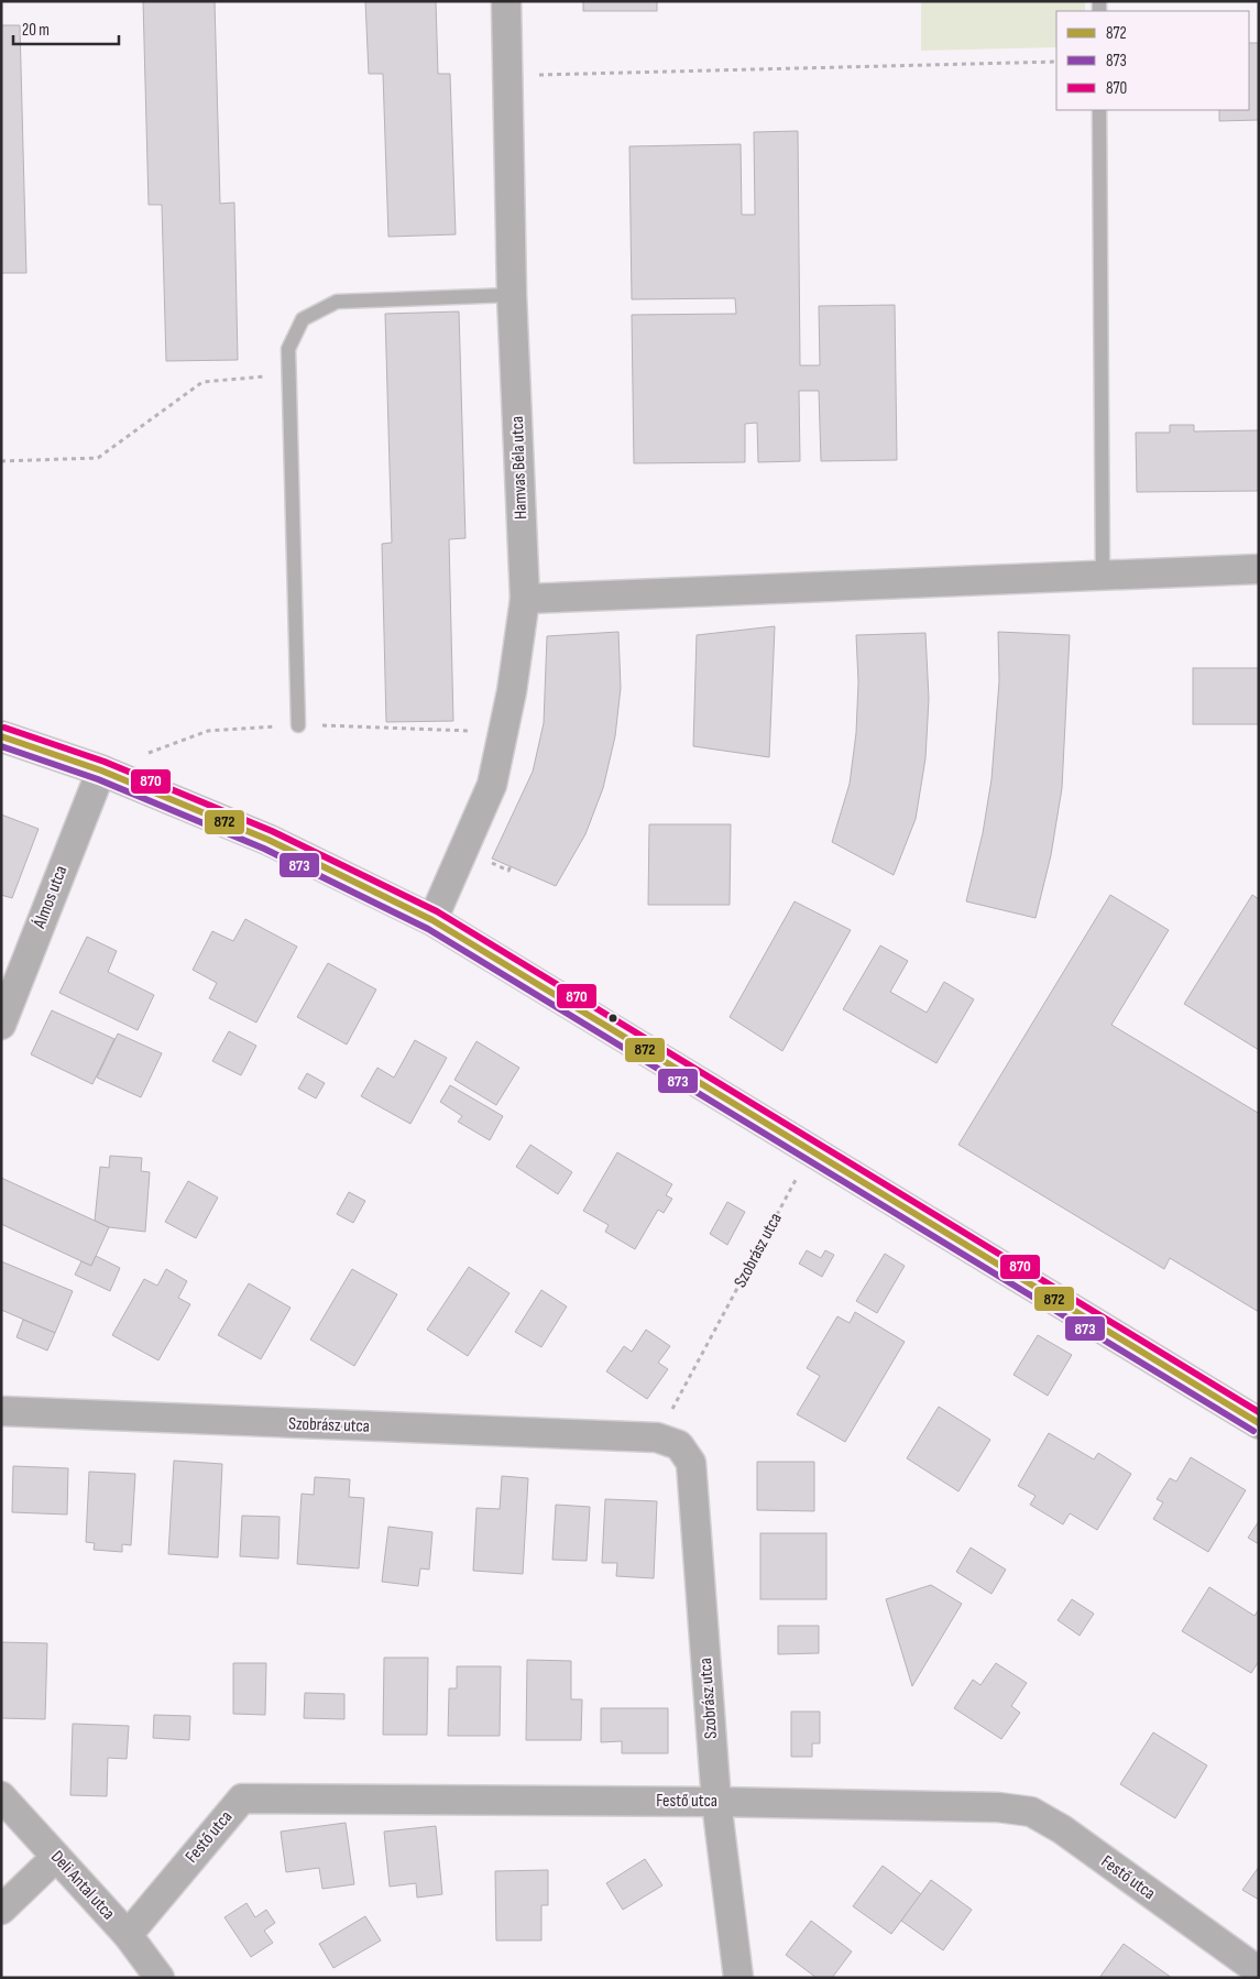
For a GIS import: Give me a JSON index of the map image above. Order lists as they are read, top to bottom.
{
  "streets": {
    "street": [
      "Hamvas Béla utca",
      "Álmos utca",
      "Szobrász utca",
      "Festő utca",
      "Deli Antal utca"
    ]
  },
  "crossings": [
    ["Szobrász utca", "Festő utca"],
    ["Festő utca", "Deli Antal utca"]
  ],
  "lines": ["transit line 870", "transit line 872", "transit line 873"],
  "legend": ["872", "873", "870"],
  "scale_bar": "20 m"
}
